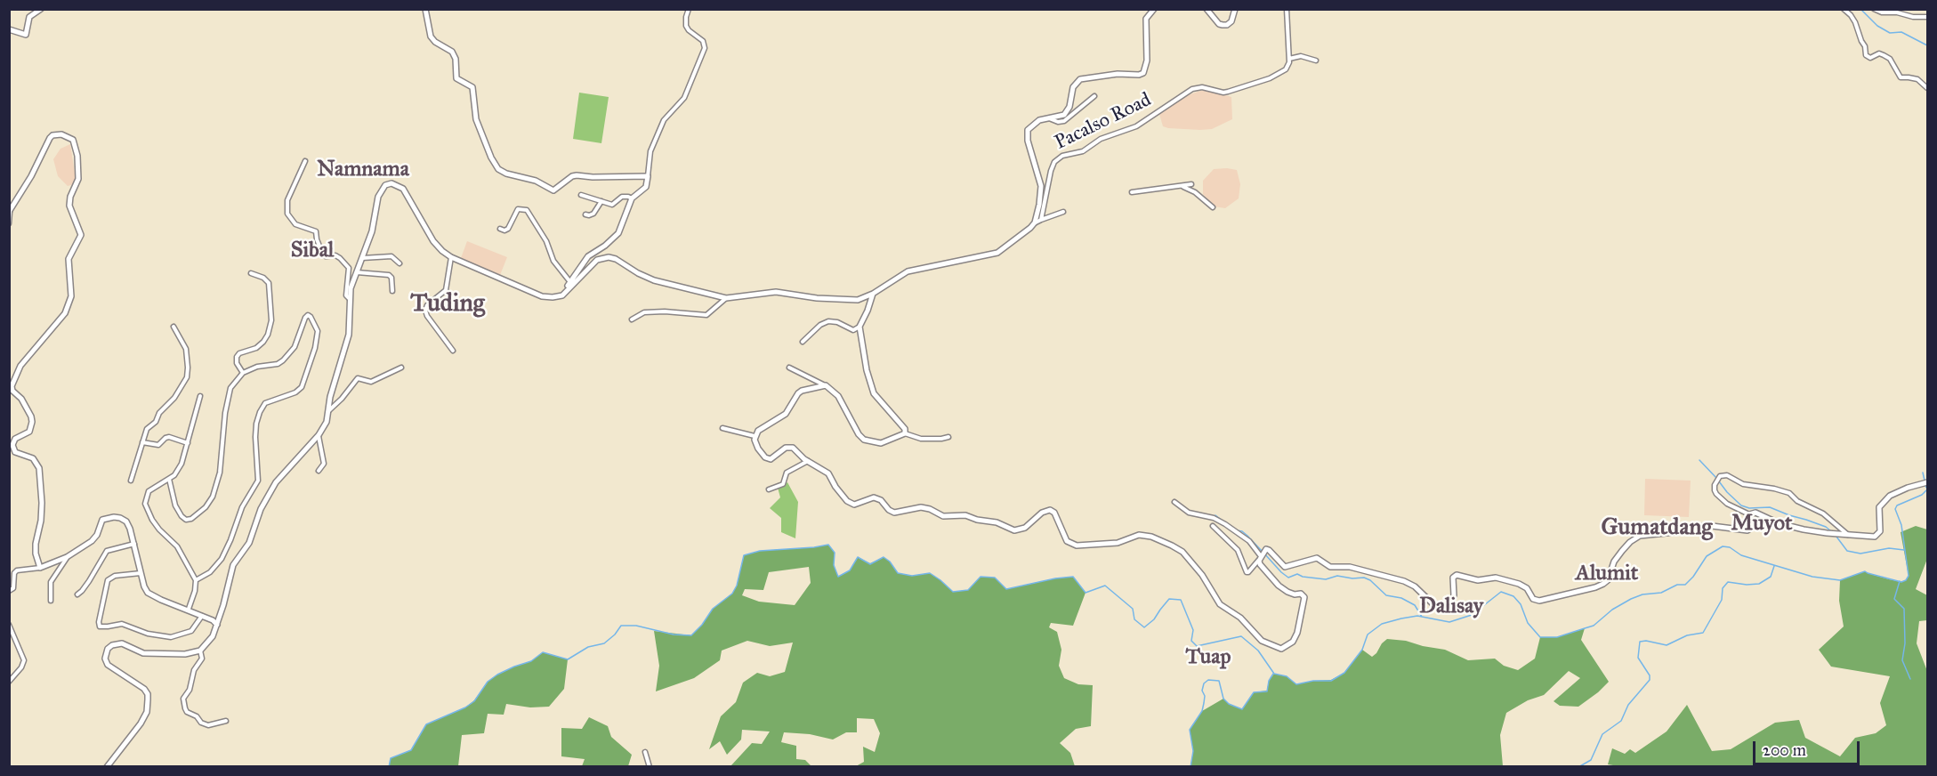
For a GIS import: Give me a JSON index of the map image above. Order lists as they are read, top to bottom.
{
  "streets": {
    "street": ["Pacalso Road"]
  },
  "districts": [
    "Namnama",
    "Sibal",
    "Tuding",
    "Muyot",
    "Gumatdang",
    "Alumit",
    "Dalisay",
    "Tuap"
  ],
  "scale_bar": "200 m"
}
